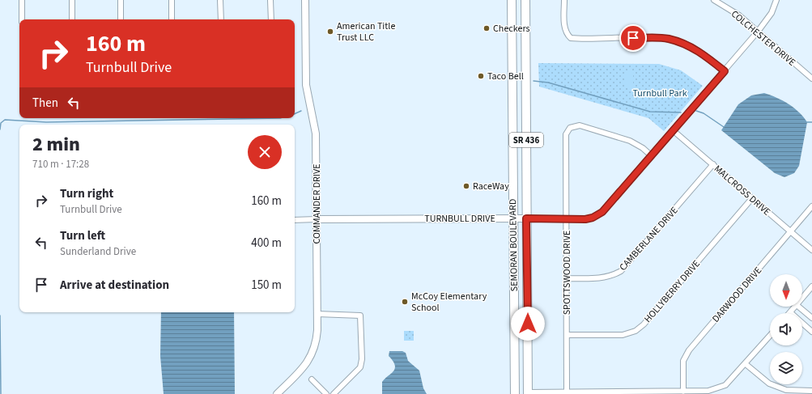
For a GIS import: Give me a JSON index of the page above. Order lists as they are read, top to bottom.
{
  "streets": {
    "main road": ["SR 436", "SEMORAN BOULEVARD"],
    "street": [
      "COLCHESTER DRIVE",
      "MALCROSS DRIVE",
      "COMMANDER DRIVE",
      "TURNBULL DRIVE",
      "CAMBERLANE DRIVE",
      "SPOTTSWOOD DRIVE",
      "HOLLYBERRY DRIVE",
      "DARWOOD DRIVE"
    ]
  },
  "crossings": [
    ["COLCHESTER DRIVE", "TURNBULL DRIVE"],
    ["MALCROSS DRIVE", "TURNBULL DRIVE"],
    ["MALCROSS DRIVE", "CAMBERLANE DRIVE"],
    ["MALCROSS DRIVE", "HOLLYBERRY DRIVE"],
    ["MALCROSS DRIVE", "DARWOOD DRIVE"],
    ["COMMANDER DRIVE", "TURNBULL DRIVE"],
    ["TURNBULL DRIVE", "SEMORAN BOULEVARD"],
    ["TURNBULL DRIVE", "SPOTTSWOOD DRIVE"],
    ["CAMBERLANE DRIVE", "SPOTTSWOOD DRIVE"],
    ["SPOTTSWOOD DRIVE", "HOLLYBERRY DRIVE"]
  ],
  "parks": ["Turnbull Park"],
  "places": [
    "Checkers",
    "American Title Trust LLC",
    "Taco Bell",
    "RaceWay",
    "McCoy Elementary School"
  ],
  "north": "bottom",
  "page": {
    "turn": ["160 m", "Turnbull Drive"],
    "then": "Then",
    "heading": ["2 min", "710 m · 17:28"],
    "list": [
      {
        "name": "Turn right",
        "note": "Turnbull Drive",
        "value": "160 m"
      },
      {
        "name": "Turn left",
        "note": "Sunderland Drive",
        "value": "400 m"
      },
      {
        "name": "Arrive at destination",
        "value": "150 m"
      }
    ]
  }
}
